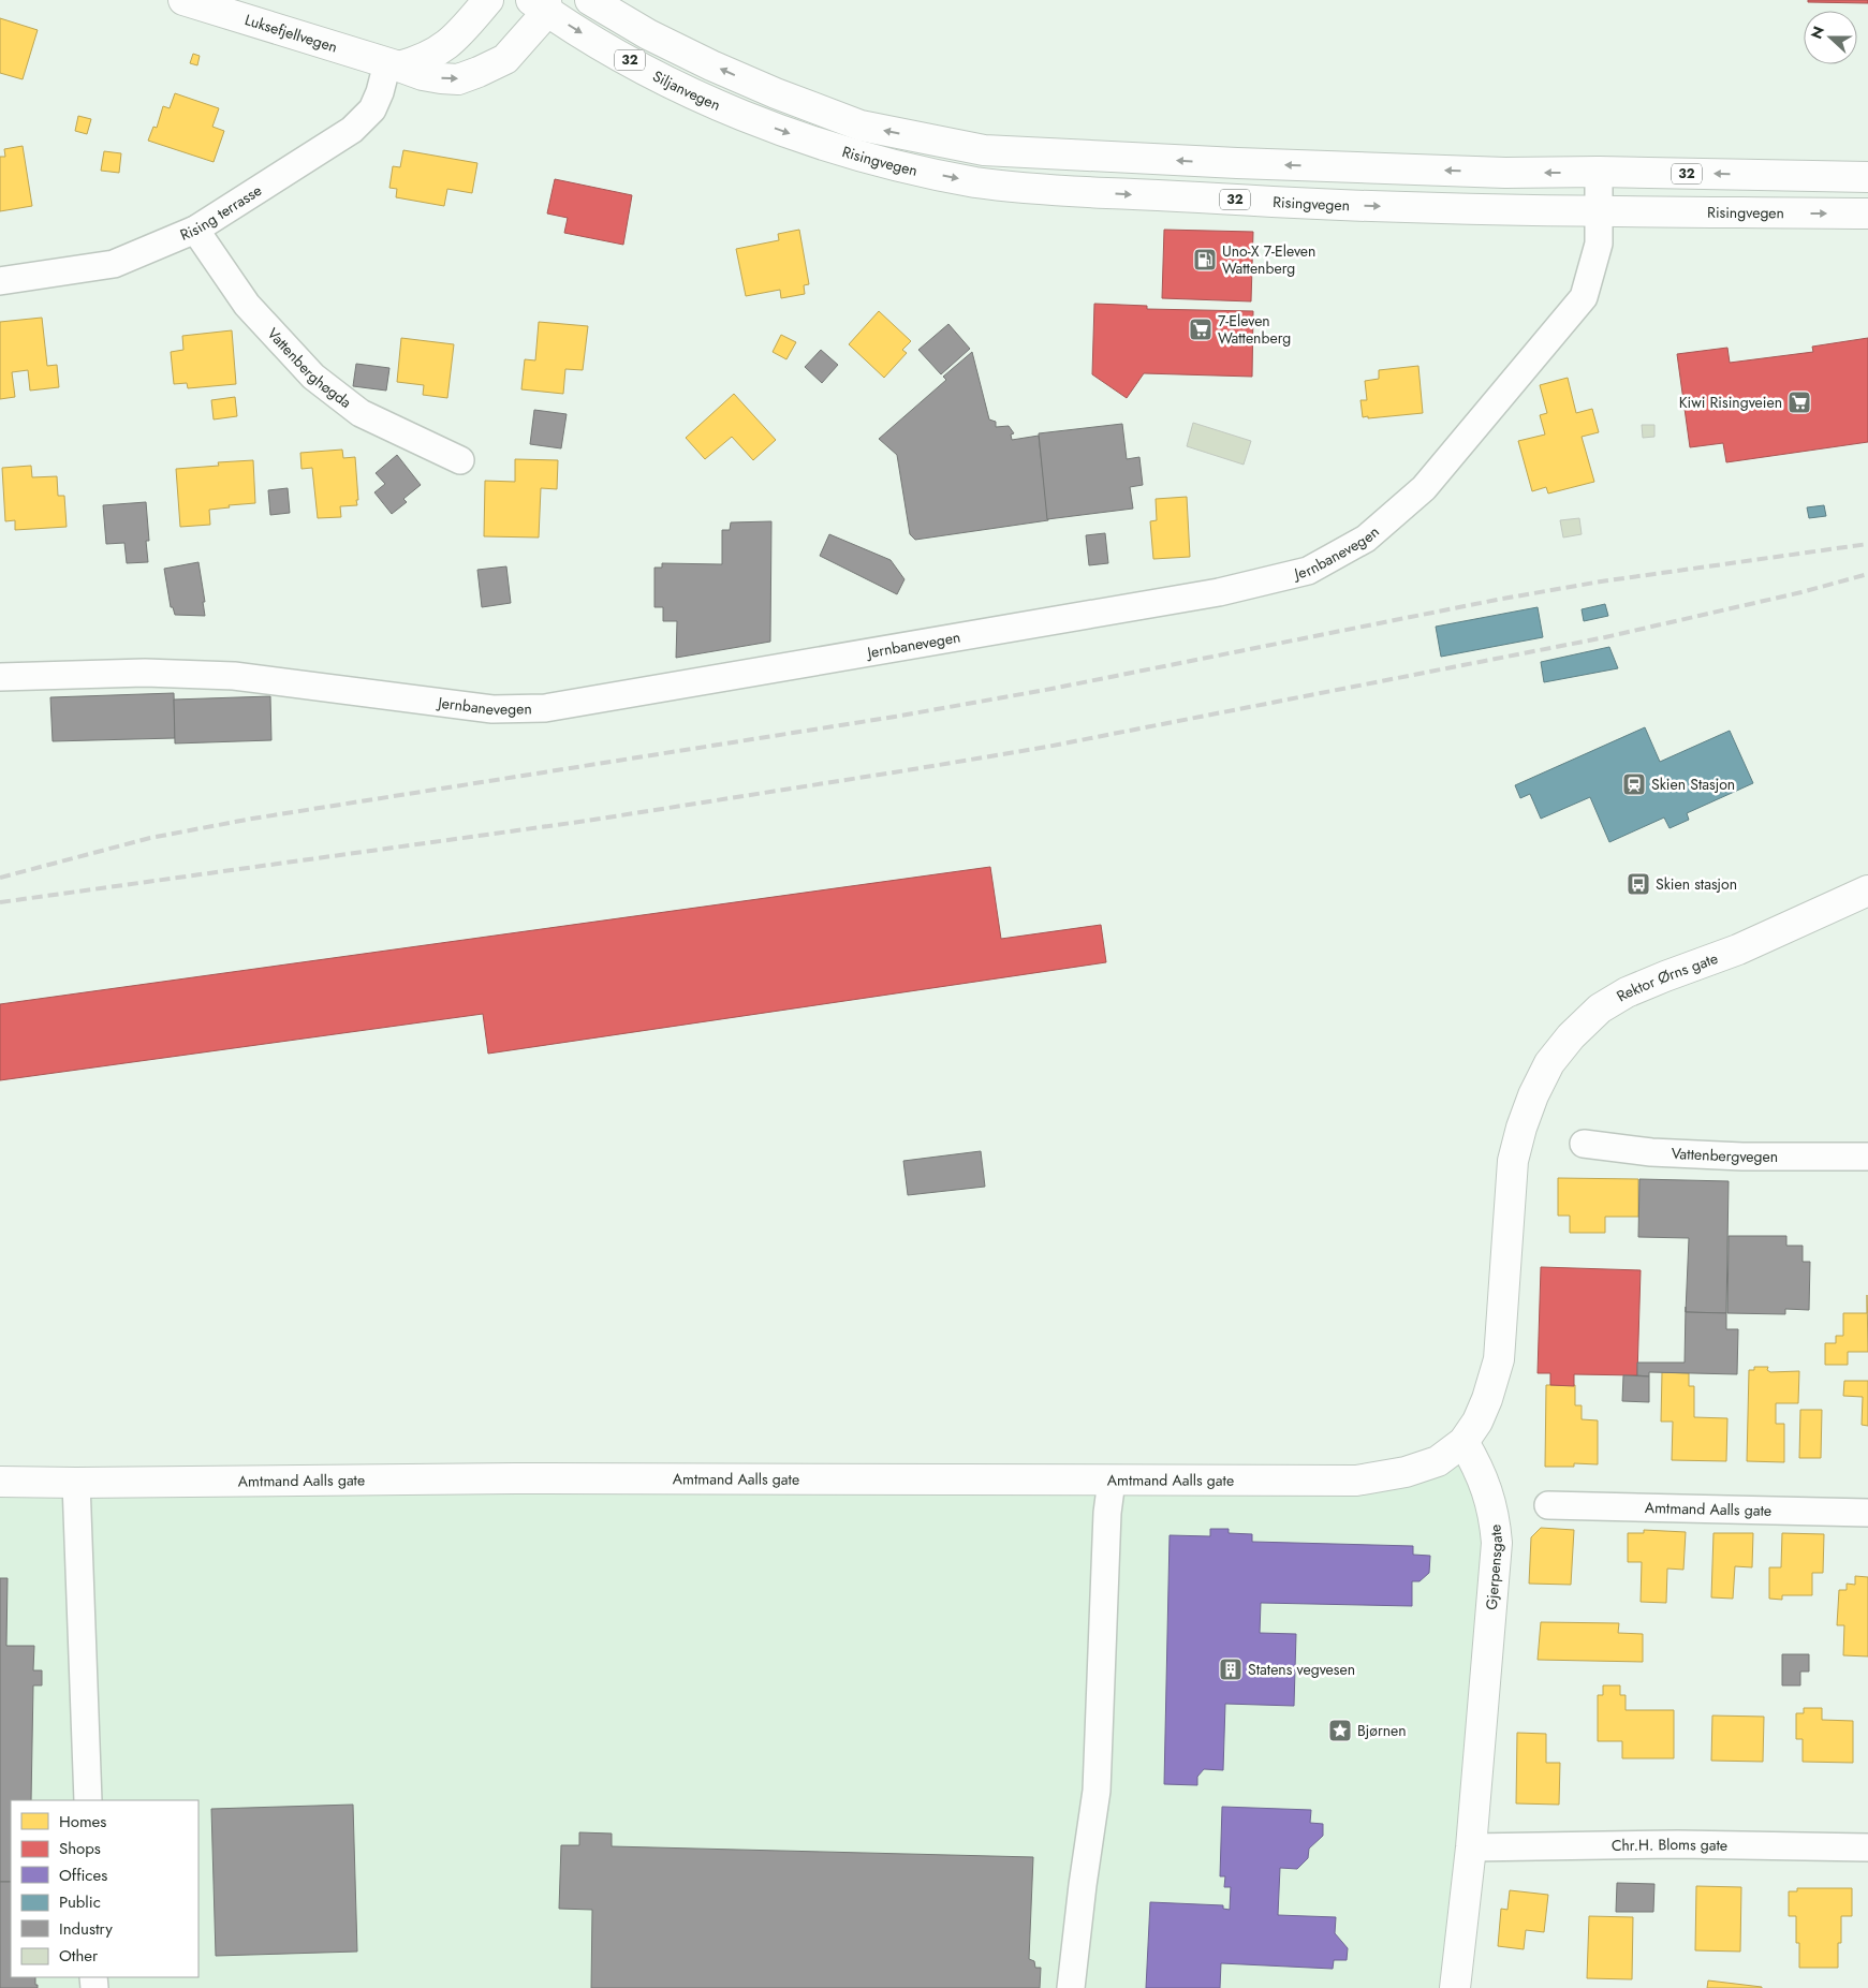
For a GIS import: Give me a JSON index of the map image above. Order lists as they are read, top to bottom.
{
  "streets": {
    "main road": [
      "Luksefjellvegen",
      "32",
      "Siljanvegen",
      "Risingvegen",
      "Rektor Ørns gate",
      "Amtmand Aalls gate",
      "Gjerpensgate"
    ],
    "street": [
      "Rising terrasse",
      "Vattenberghøgda",
      "Jernbanevegen",
      "Vattenbergvegen",
      "Chr.H. Bloms gate"
    ]
  },
  "crossings": [
    ["Luksefjellvegen", "Siljanvegen"],
    ["Luksefjellvegen", "Rising terrasse"],
    ["Siljanvegen", "Risingvegen"],
    ["Risingvegen", "Jernbanevegen"],
    ["Rising terrasse", "Vattenberghøgda"],
    ["Rektor Ørns gate", "Amtmand Aalls gate"],
    ["Rektor Ørns gate", "Gjerpensgate"],
    ["Amtmand Aalls gate", "Gjerpensgate"],
    ["Gjerpensgate", "Chr.H. Bloms gate"]
  ],
  "one_way": ["Siljanvegen"],
  "places": {
    "fuel station": ["Uno-X 7-Eleven Wattenberg"],
    "supermarket": ["7-Eleven Wattenberg", "Kiwi Risingveien"],
    "station": ["Skien Stasjon"],
    "bus stop": ["Skien stasjon"],
    "building": ["Statens vegvesen"],
    "place": ["Bjørnen"]
  },
  "legend": [
    "Homes",
    "Shops",
    "Offices",
    "Public",
    "Industry",
    "Other"
  ],
  "north": "left"
}
